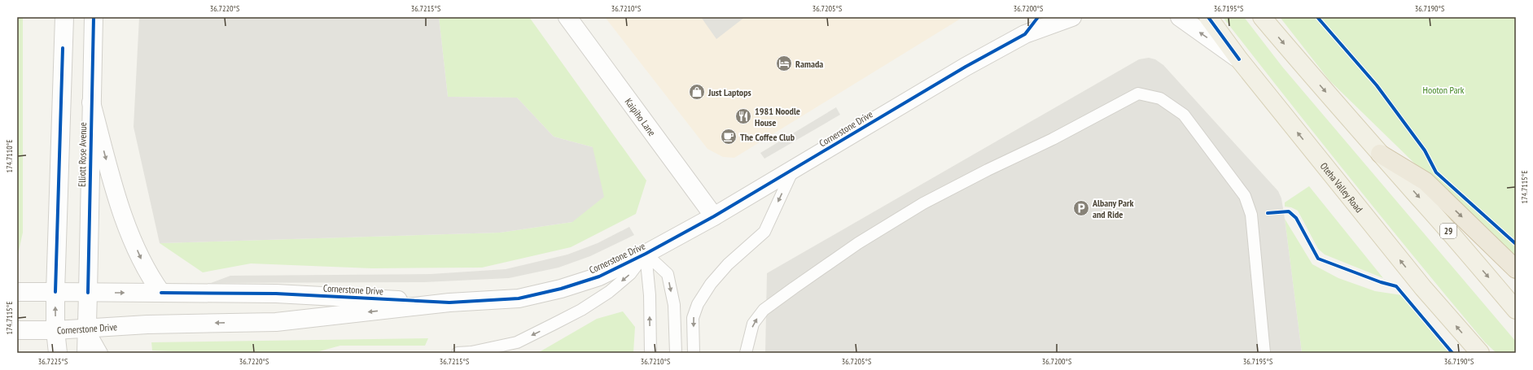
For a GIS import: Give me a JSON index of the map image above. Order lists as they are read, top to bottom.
{
  "streets": {
    "main road": ["Oteha Valley Road", "29"],
    "street": ["Kaipiho Lane", "Cornerstone Drive", "Elliott Rose Avenue"]
  },
  "crossings": [
    ["Kaipiho Lane", "Cornerstone Drive"],
    ["Cornerstone Drive", "Elliott Rose Avenue"]
  ],
  "parks": ["Hooton Park"],
  "places": {
    "hotel": ["Ramada"],
    "shop": ["Just Laptops"],
    "restaurant": ["1981 Noodle House"],
    "cafe": ["The Coffee Club"],
    "parking": ["Albany Park and Ride"]
  },
  "coordinates": [
    "36.7220°S",
    "36.7215°S",
    "36.7210°S",
    "36.7205°S",
    "36.7200°S",
    "36.7195°S",
    "36.7190°S",
    "174.7110°E",
    "174.7115°E",
    "36.7225°S"
  ]
}
